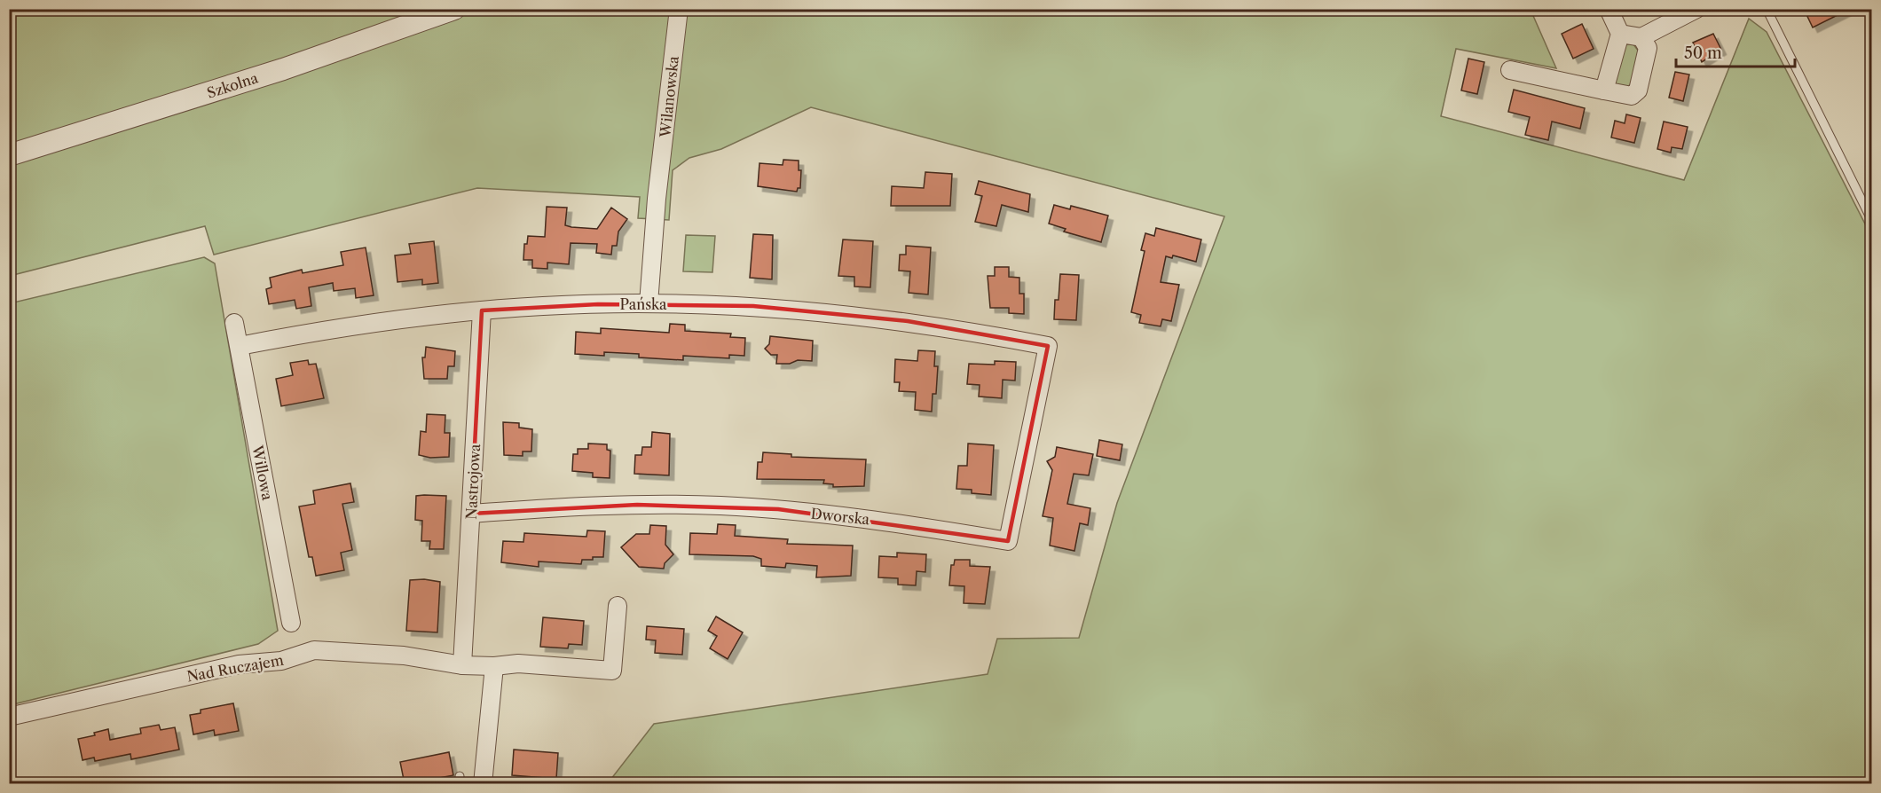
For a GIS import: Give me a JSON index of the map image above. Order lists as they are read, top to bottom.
{
  "streets": {
    "street": [
      "Szkolna",
      "Wilanowska",
      "Pańska",
      "Willowa",
      "Nastrojowa",
      "Dworska",
      "Nad Ruczajem"
    ]
  },
  "crossings": [
    ["Wilanowska", "Pańska"],
    ["Pańska", "Willowa"],
    ["Pańska", "Nastrojowa"],
    ["Pańska", "Dworska"],
    ["Nastrojowa", "Dworska"],
    ["Nastrojowa", "Nad Ruczajem"]
  ],
  "scale_bar": "50 m"
}
